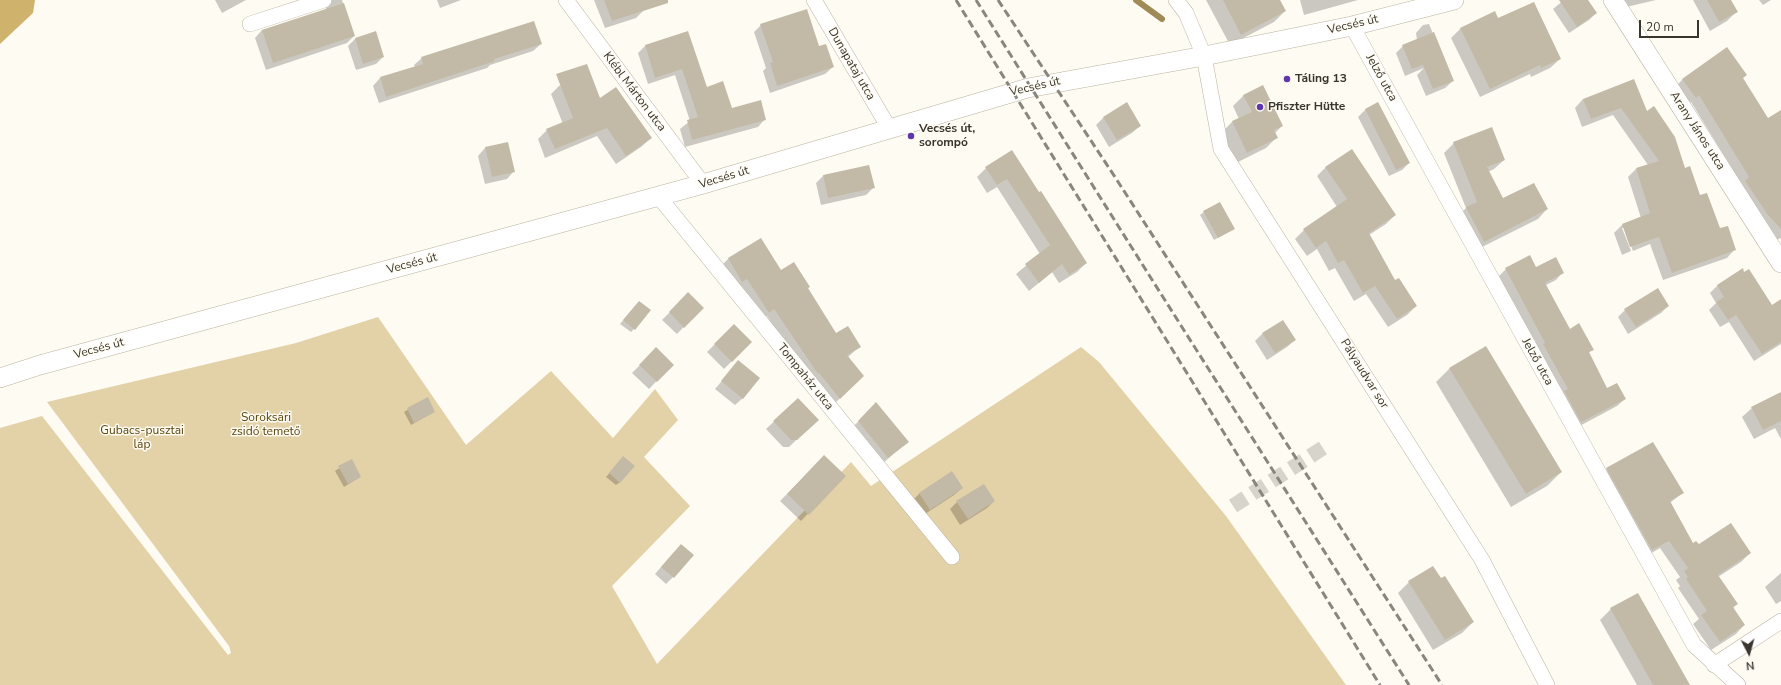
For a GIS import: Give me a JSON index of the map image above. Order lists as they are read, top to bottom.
{
  "streets": {
    "street": [
      "Vecsés út",
      "Dunapataj utca",
      "Jelző utca",
      "Klébl Márton utca",
      "Arany János utca",
      "Pályaudvar sor",
      "Tompaház utca"
    ]
  },
  "crossings": [
    ["Vecsés út", "Dunapataj utca"],
    ["Vecsés út", "Jelző utca"],
    ["Vecsés út", "Klébl Márton utca"],
    ["Vecsés út", "Pályaudvar sor"],
    ["Vecsés út", "Tompaház utca"]
  ],
  "parks": ["Soroksári zsidó temető", "Gubacs-pusztai láp"],
  "places": ["Táling 13", "Pfiszter Hütte", "Vecsés út, sorompó"],
  "scale_bar": "20 m",
  "north": "bottom"
}
